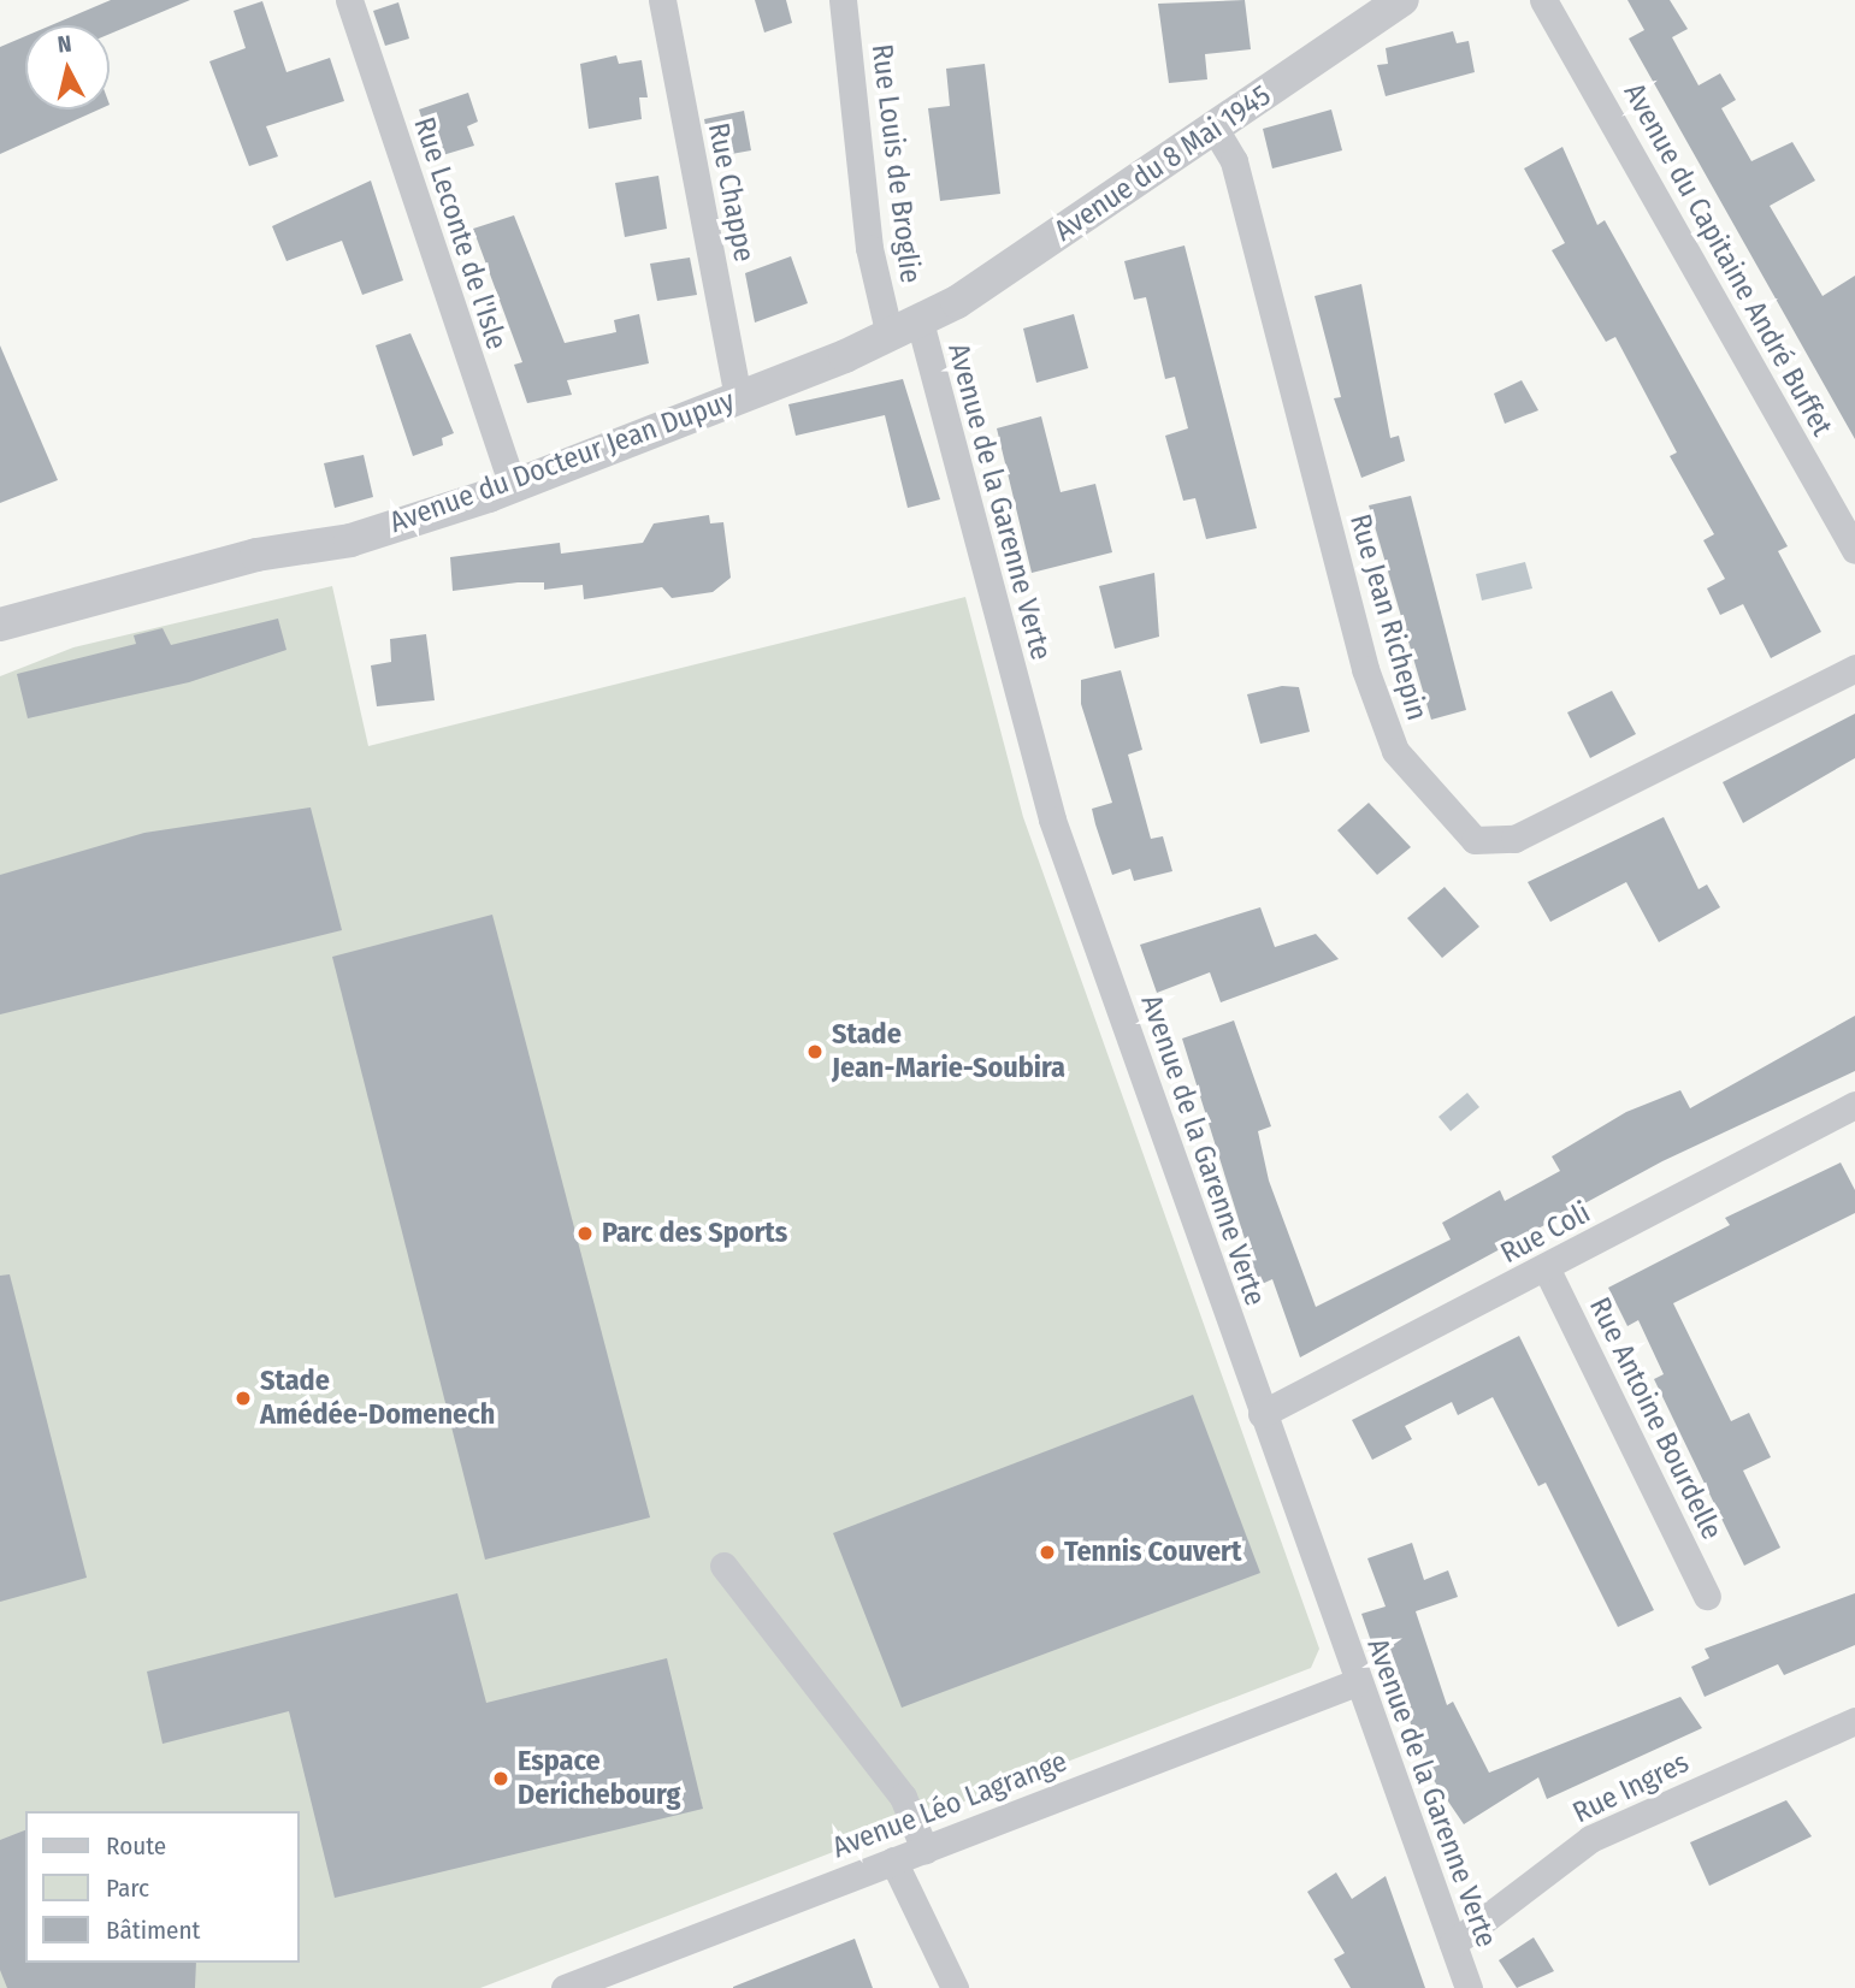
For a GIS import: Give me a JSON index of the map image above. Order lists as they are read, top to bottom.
{
  "streets": {
    "street": [
      "Rue Louis de Broglie",
      "Avenue du 8 Mai 1945",
      "Rue Chappe",
      "Rue Leconte de l'Isle",
      "Avenue du Capitaine André Buffet",
      "Avenue du Docteur Jean Dupuy",
      "Avenue de la Garenne Verte",
      "Rue Jean Richepin",
      "Rue Coli",
      "Rue Antoine Bourdelle",
      "Rue Ingres",
      "Avenue Léo Lagrange"
    ]
  },
  "crossings": [
    ["Rue Louis de Broglie", "Avenue du Docteur Jean Dupuy"],
    ["Avenue du 8 Mai 1945", "Avenue du Docteur Jean Dupuy"],
    ["Avenue du 8 Mai 1945", "Avenue de la Garenne Verte"],
    ["Avenue du 8 Mai 1945", "Rue Jean Richepin"],
    ["Rue Chappe", "Avenue du Docteur Jean Dupuy"],
    ["Rue Leconte de l'Isle", "Avenue du Docteur Jean Dupuy"],
    ["Avenue du Docteur Jean Dupuy", "Avenue de la Garenne Verte"],
    ["Avenue de la Garenne Verte", "Rue Coli"],
    ["Avenue de la Garenne Verte", "Rue Ingres"],
    ["Avenue de la Garenne Verte", "Avenue Léo Lagrange"],
    ["Rue Coli", "Rue Antoine Bourdelle"]
  ],
  "places": [
    "Stade Jean-Marie-Soubira",
    "Parc des Sports",
    "Stade Amédée-Domenech",
    "Tennis Couvert",
    "Espace Derichebourg"
  ],
  "legend": ["Route", "Parc", "Bâtiment"],
  "north": "top"
}
